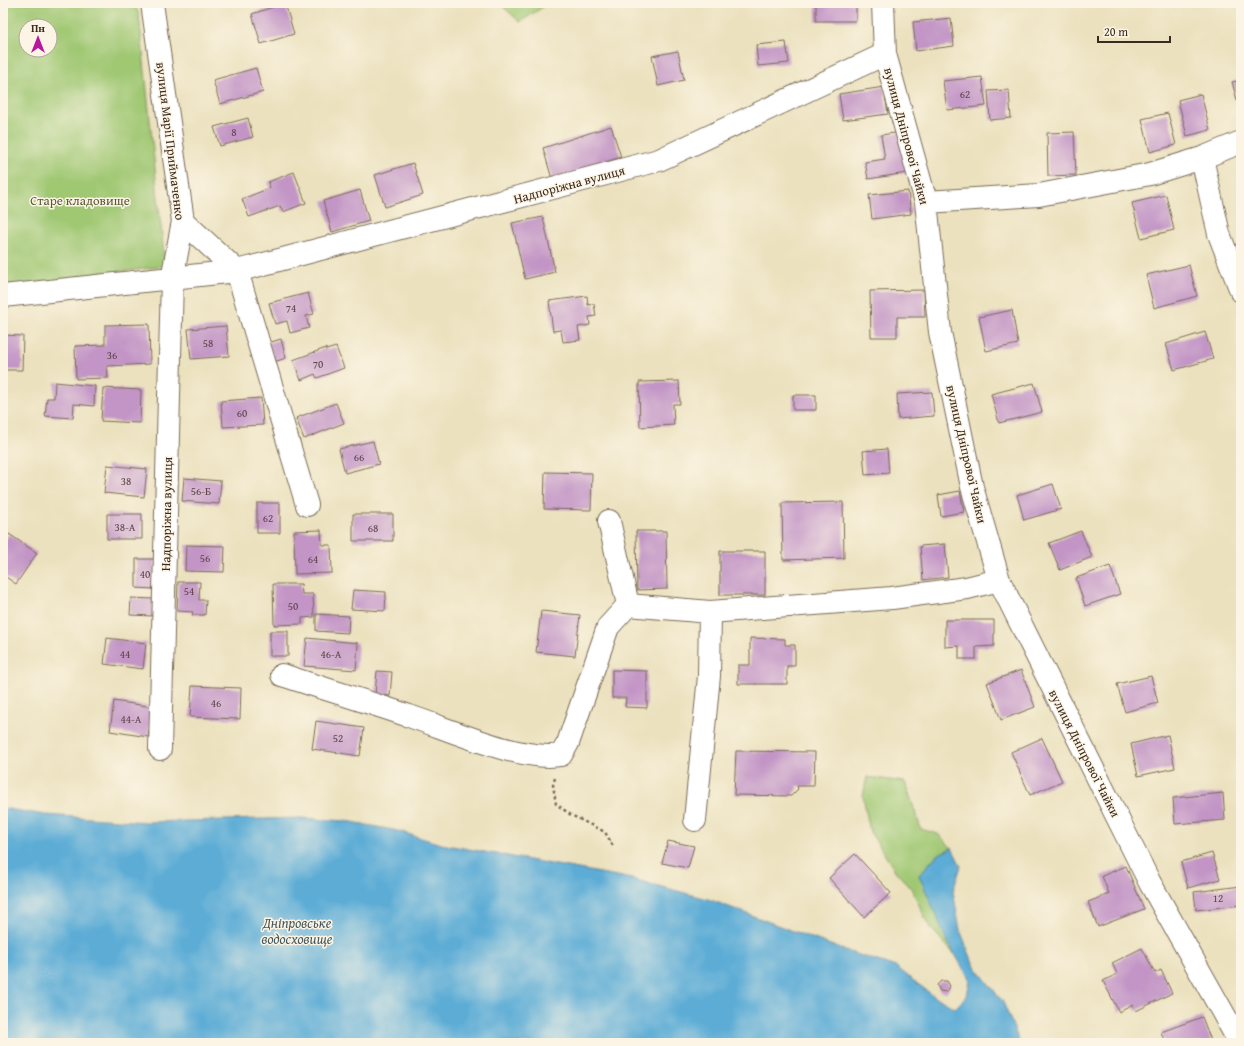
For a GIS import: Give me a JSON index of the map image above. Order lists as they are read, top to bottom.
{
  "streets": {
    "street": ["вулиця Дніпрової Чайки", "вулиця Марії Приймаченко", "Надпоріжна вулиця"]
  },
  "crossings": [
    ["вулиця Дніпрової Чайки", "Надпоріжна вулиця"],
    ["вулиця Марії Приймаченко", "Надпоріжна вулиця"]
  ],
  "water": ["Дніпровське водосховище"],
  "parks": ["Старе кладовище"],
  "house_numbers": [
    "62",
    "8",
    "74",
    "58",
    "36",
    "70",
    "60",
    "66",
    "38",
    "56-Б",
    "62",
    "38-А",
    "68",
    "56",
    "64",
    "40",
    "54",
    "50",
    "44",
    "46-А",
    "46",
    "44-А",
    "52",
    "12"
  ],
  "scale_bar": "20 m",
  "north": "top"
}
